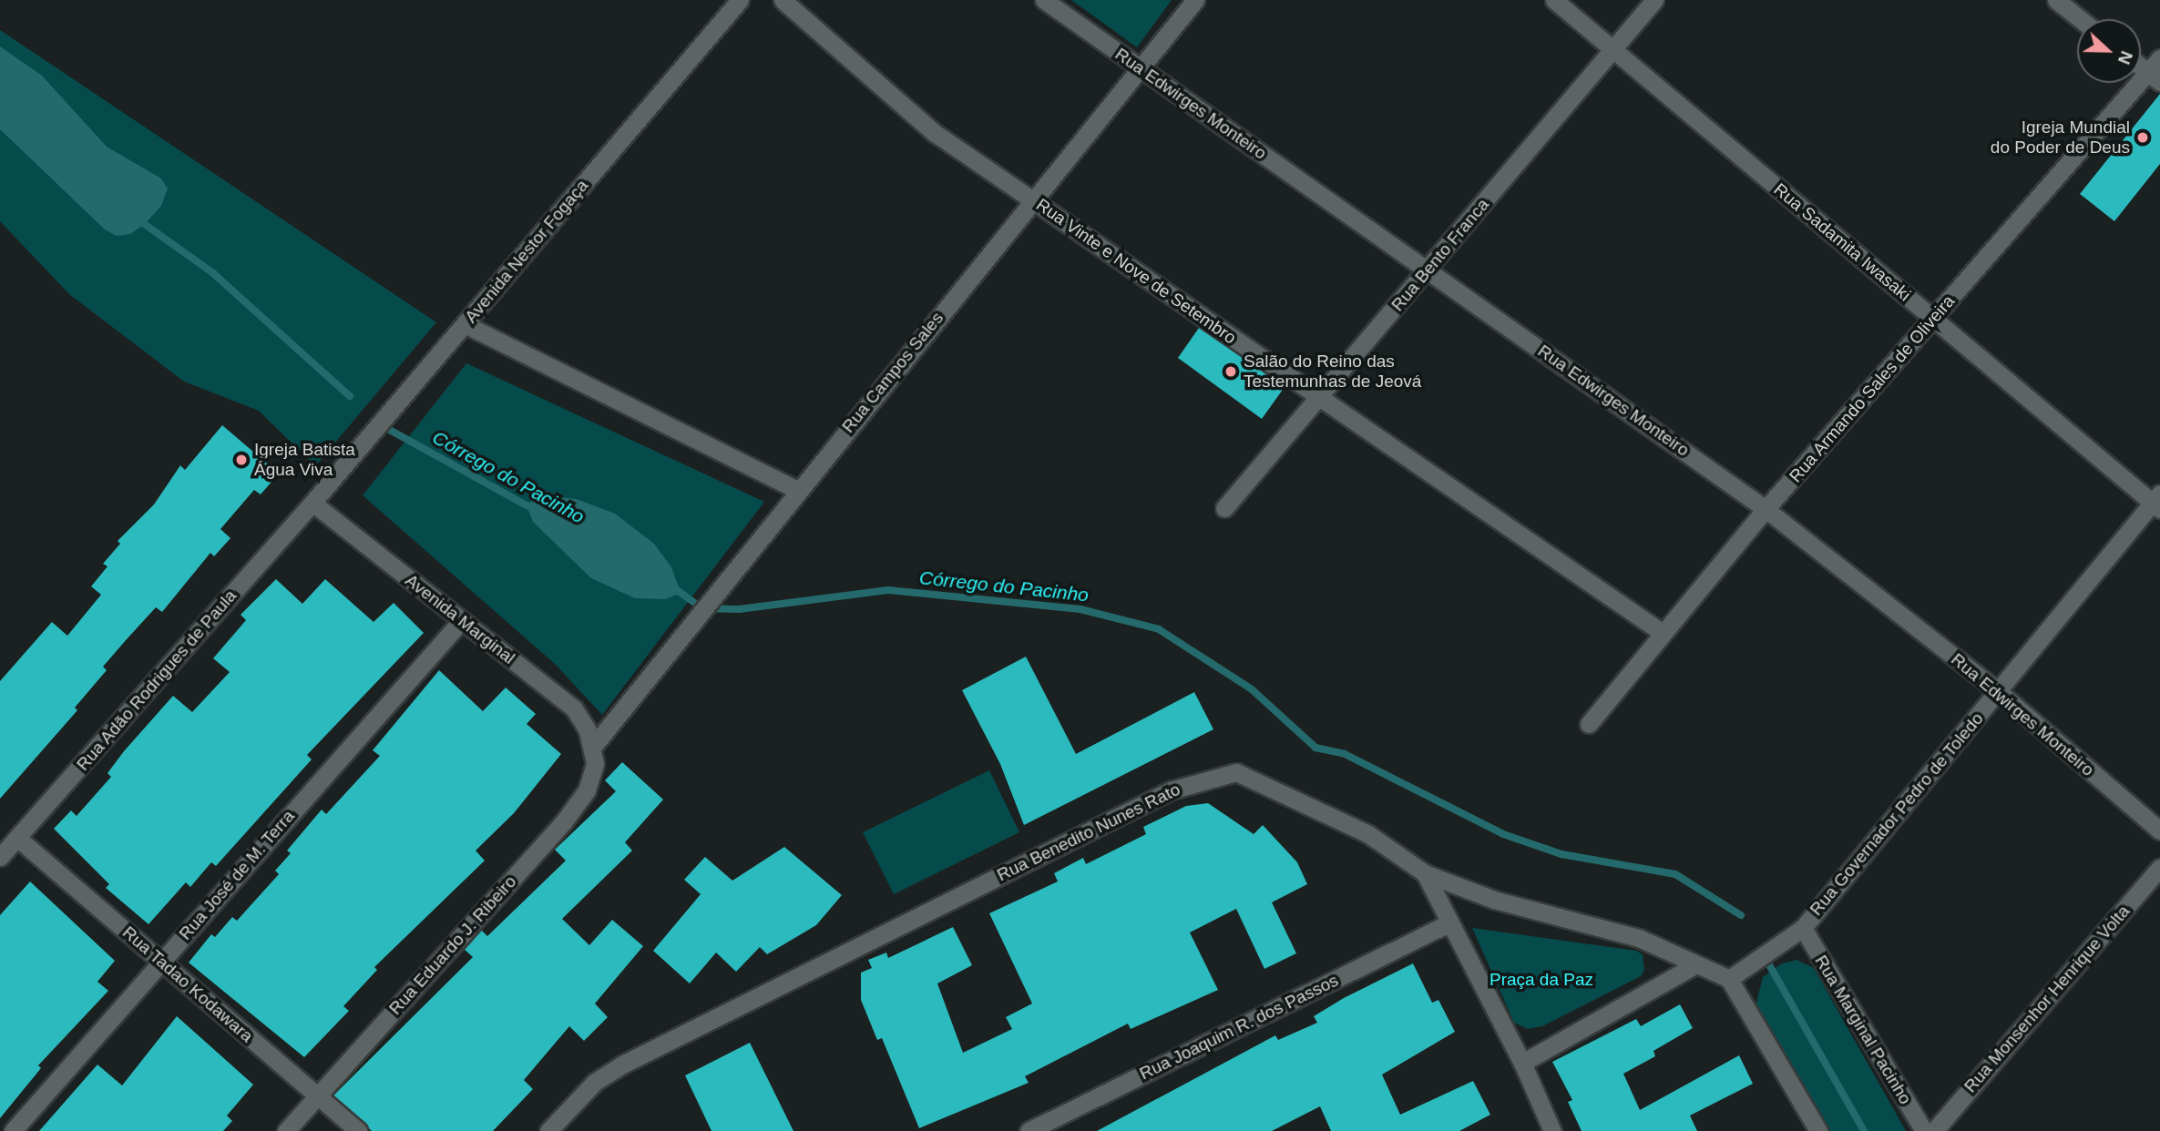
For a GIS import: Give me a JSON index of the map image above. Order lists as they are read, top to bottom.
{
  "streets": {
    "street": [
      "Rua Edwirges Monteiro",
      "Rua Sadamita Iwasaki",
      "Avenida Nestor Fogaça",
      "Rua Bento Franca",
      "Rua Vinte e Nove de Setembro",
      "Rua Campos Sales",
      "Rua Armando Sales de Oliveira",
      "Avenida Marginal",
      "Rua Adão Rodrigues de Paula",
      "Rua Governador Pedro de Toledo",
      "Rua Benedito Nunes Rato",
      "Rua José de M. Terra",
      "Rua Eduardo J. Ribeiro",
      "Rua Tadao Kodawara",
      "Rua Monsenhor Henrique Volta",
      "Rua Joaquim R. dos Passos",
      "Rua Marginal Pacinho"
    ]
  },
  "crossings": [
    ["Rua Edwirges Monteiro", "Rua Bento Franca"],
    ["Rua Edwirges Monteiro", "Rua Campos Sales"],
    ["Rua Edwirges Monteiro", "Rua Armando Sales de Oliveira"],
    ["Rua Edwirges Monteiro", "Rua Governador Pedro de Toledo"],
    ["Rua Sadamita Iwasaki", "Rua Bento Franca"],
    ["Rua Sadamita Iwasaki", "Rua Armando Sales de Oliveira"],
    ["Rua Sadamita Iwasaki", "Rua Governador Pedro de Toledo"],
    ["Avenida Nestor Fogaça", "Avenida Marginal"],
    ["Avenida Nestor Fogaça", "Rua Adão Rodrigues de Paula"],
    ["Rua Bento Franca", "Rua Vinte e Nove de Setembro"],
    ["Rua Vinte e Nove de Setembro", "Rua Campos Sales"],
    ["Rua Vinte e Nove de Setembro", "Rua Armando Sales de Oliveira"],
    ["Rua Campos Sales", "Avenida Marginal"],
    ["Rua Campos Sales", "Rua Eduardo J. Ribeiro"],
    ["Avenida Marginal", "Rua Adão Rodrigues de Paula"],
    ["Avenida Marginal", "Rua José de M. Terra"],
    ["Avenida Marginal", "Rua Eduardo J. Ribeiro"],
    ["Rua Adão Rodrigues de Paula", "Rua Tadao Kodawara"],
    ["Rua Governador Pedro de Toledo", "Rua Benedito Nunes Rato"],
    ["Rua Governador Pedro de Toledo", "Rua Marginal Pacinho"],
    ["Rua José de M. Terra", "Rua Tadao Kodawara"],
    ["Rua Eduardo J. Ribeiro", "Rua Tadao Kodawara"]
  ],
  "water": ["Córrego do Pacinho"],
  "parks": ["Praça da Paz"],
  "places": ["Igreja Mundial do Poder de Deus", "Salão do Reino das Testemunhas de Jeová", "Igreja Batista Água Viva"],
  "north": "right"
}
